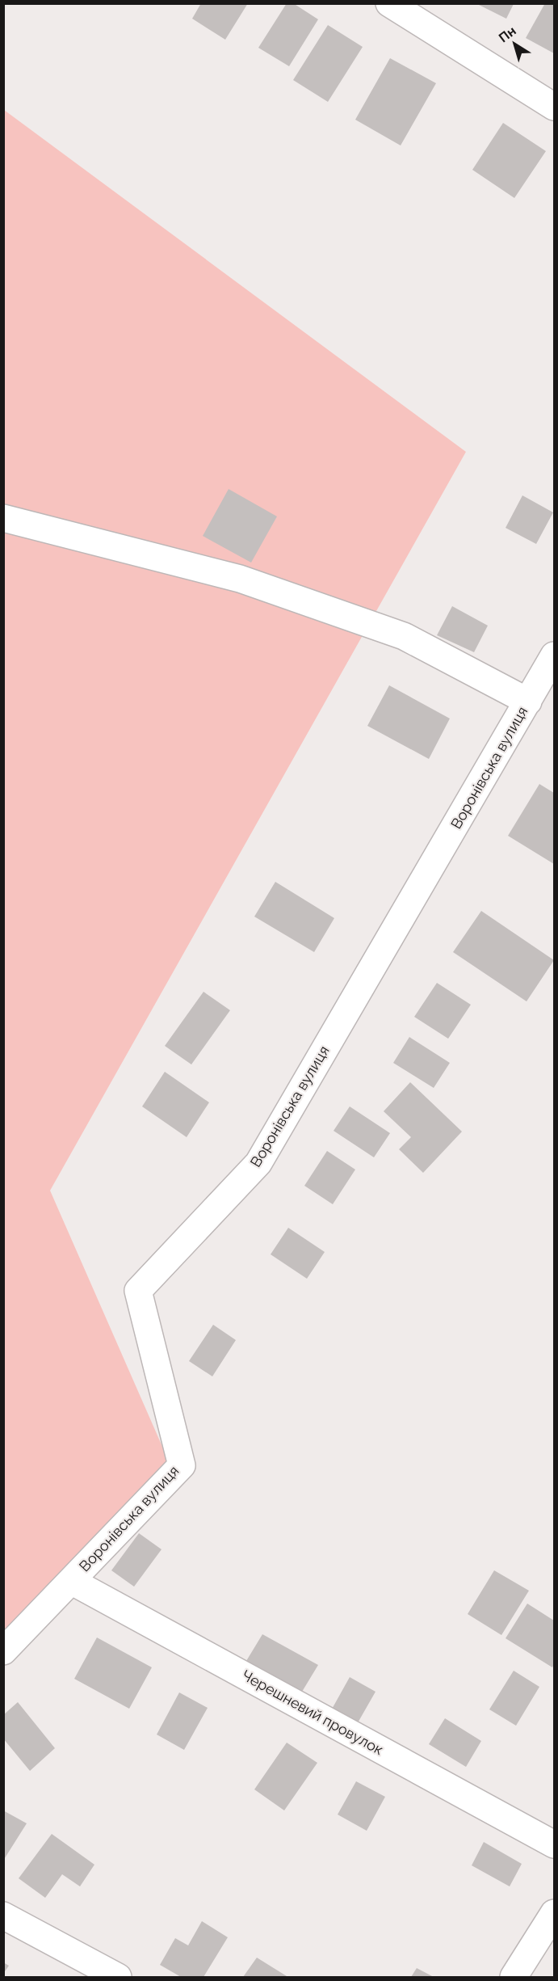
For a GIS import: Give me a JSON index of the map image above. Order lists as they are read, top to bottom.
{
  "streets": {
    "street": ["Воронівська вулиця", "Черешневий провулок"]
  },
  "crossings": [
    ["Воронівська вулиця", "Черешневий провулок"]
  ],
  "north": "top left"
}
